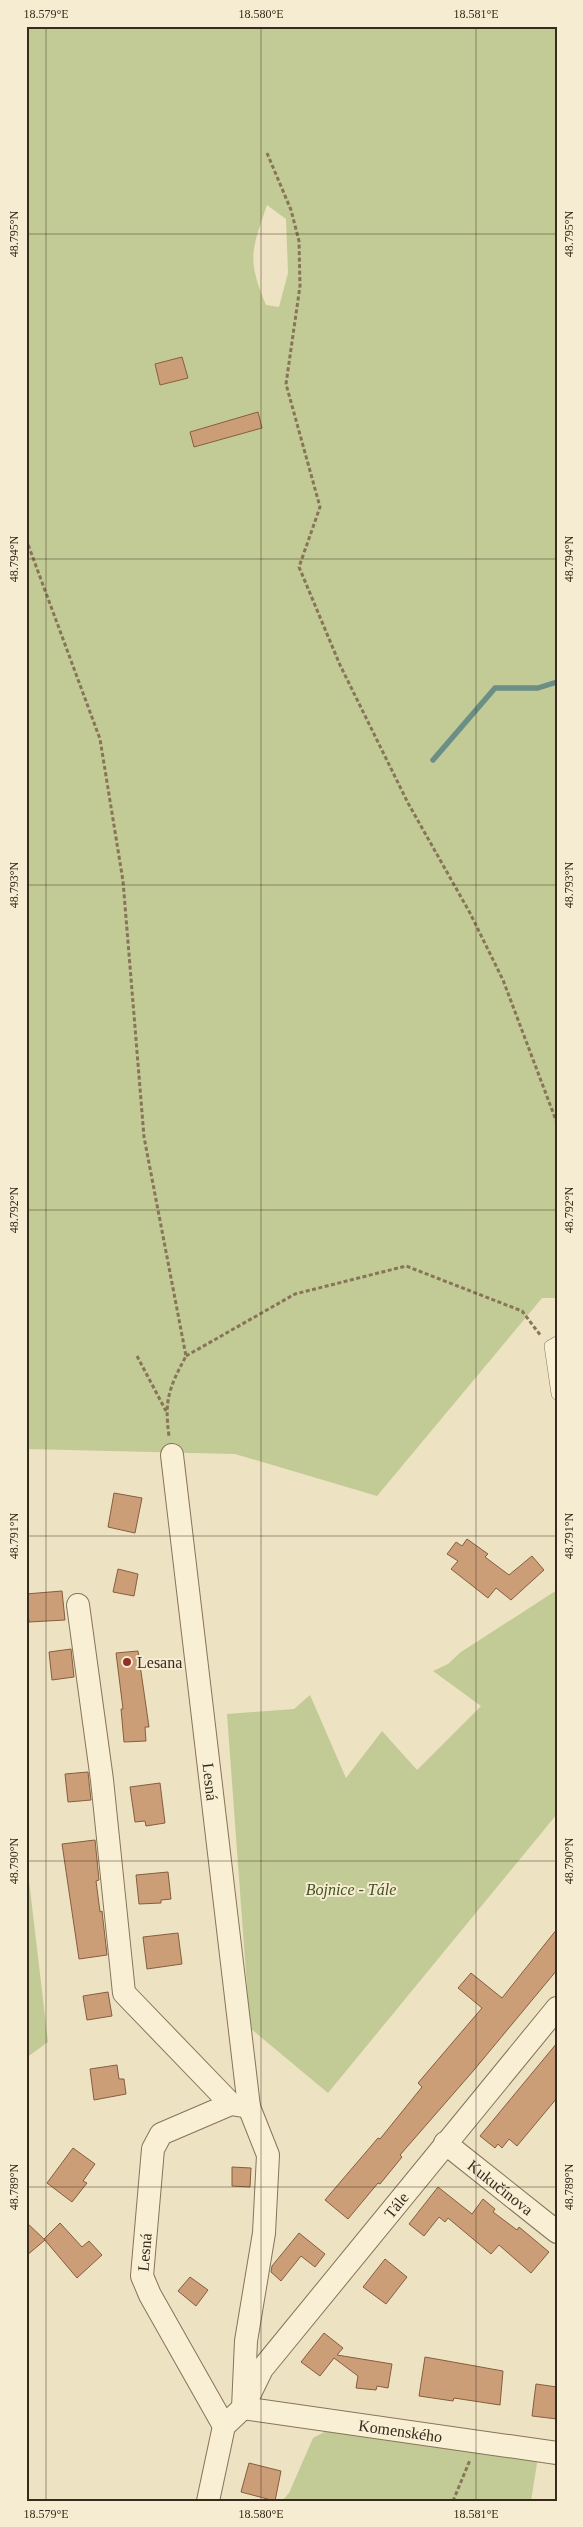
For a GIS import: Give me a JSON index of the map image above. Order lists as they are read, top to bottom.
{
  "streets": {
    "street": [
      "Lesná",
      "Kukučínova",
      "Tále",
      "Komenského"
    ]
  },
  "crossings": [
    ["Lesná", "Tále"],
    ["Lesná", "Komenského"],
    ["Kukučínova", "Tále"],
    ["Tále", "Komenského"]
  ],
  "parks": ["Bojnice - Tále"],
  "places": ["Lesana"],
  "coordinates": [
    "18.579°E",
    "18.580°E",
    "18.581°E",
    "48.795°N",
    "48.794°N",
    "48.793°N",
    "48.792°N",
    "48.791°N",
    "48.790°N",
    "48.789°N"
  ]
}
